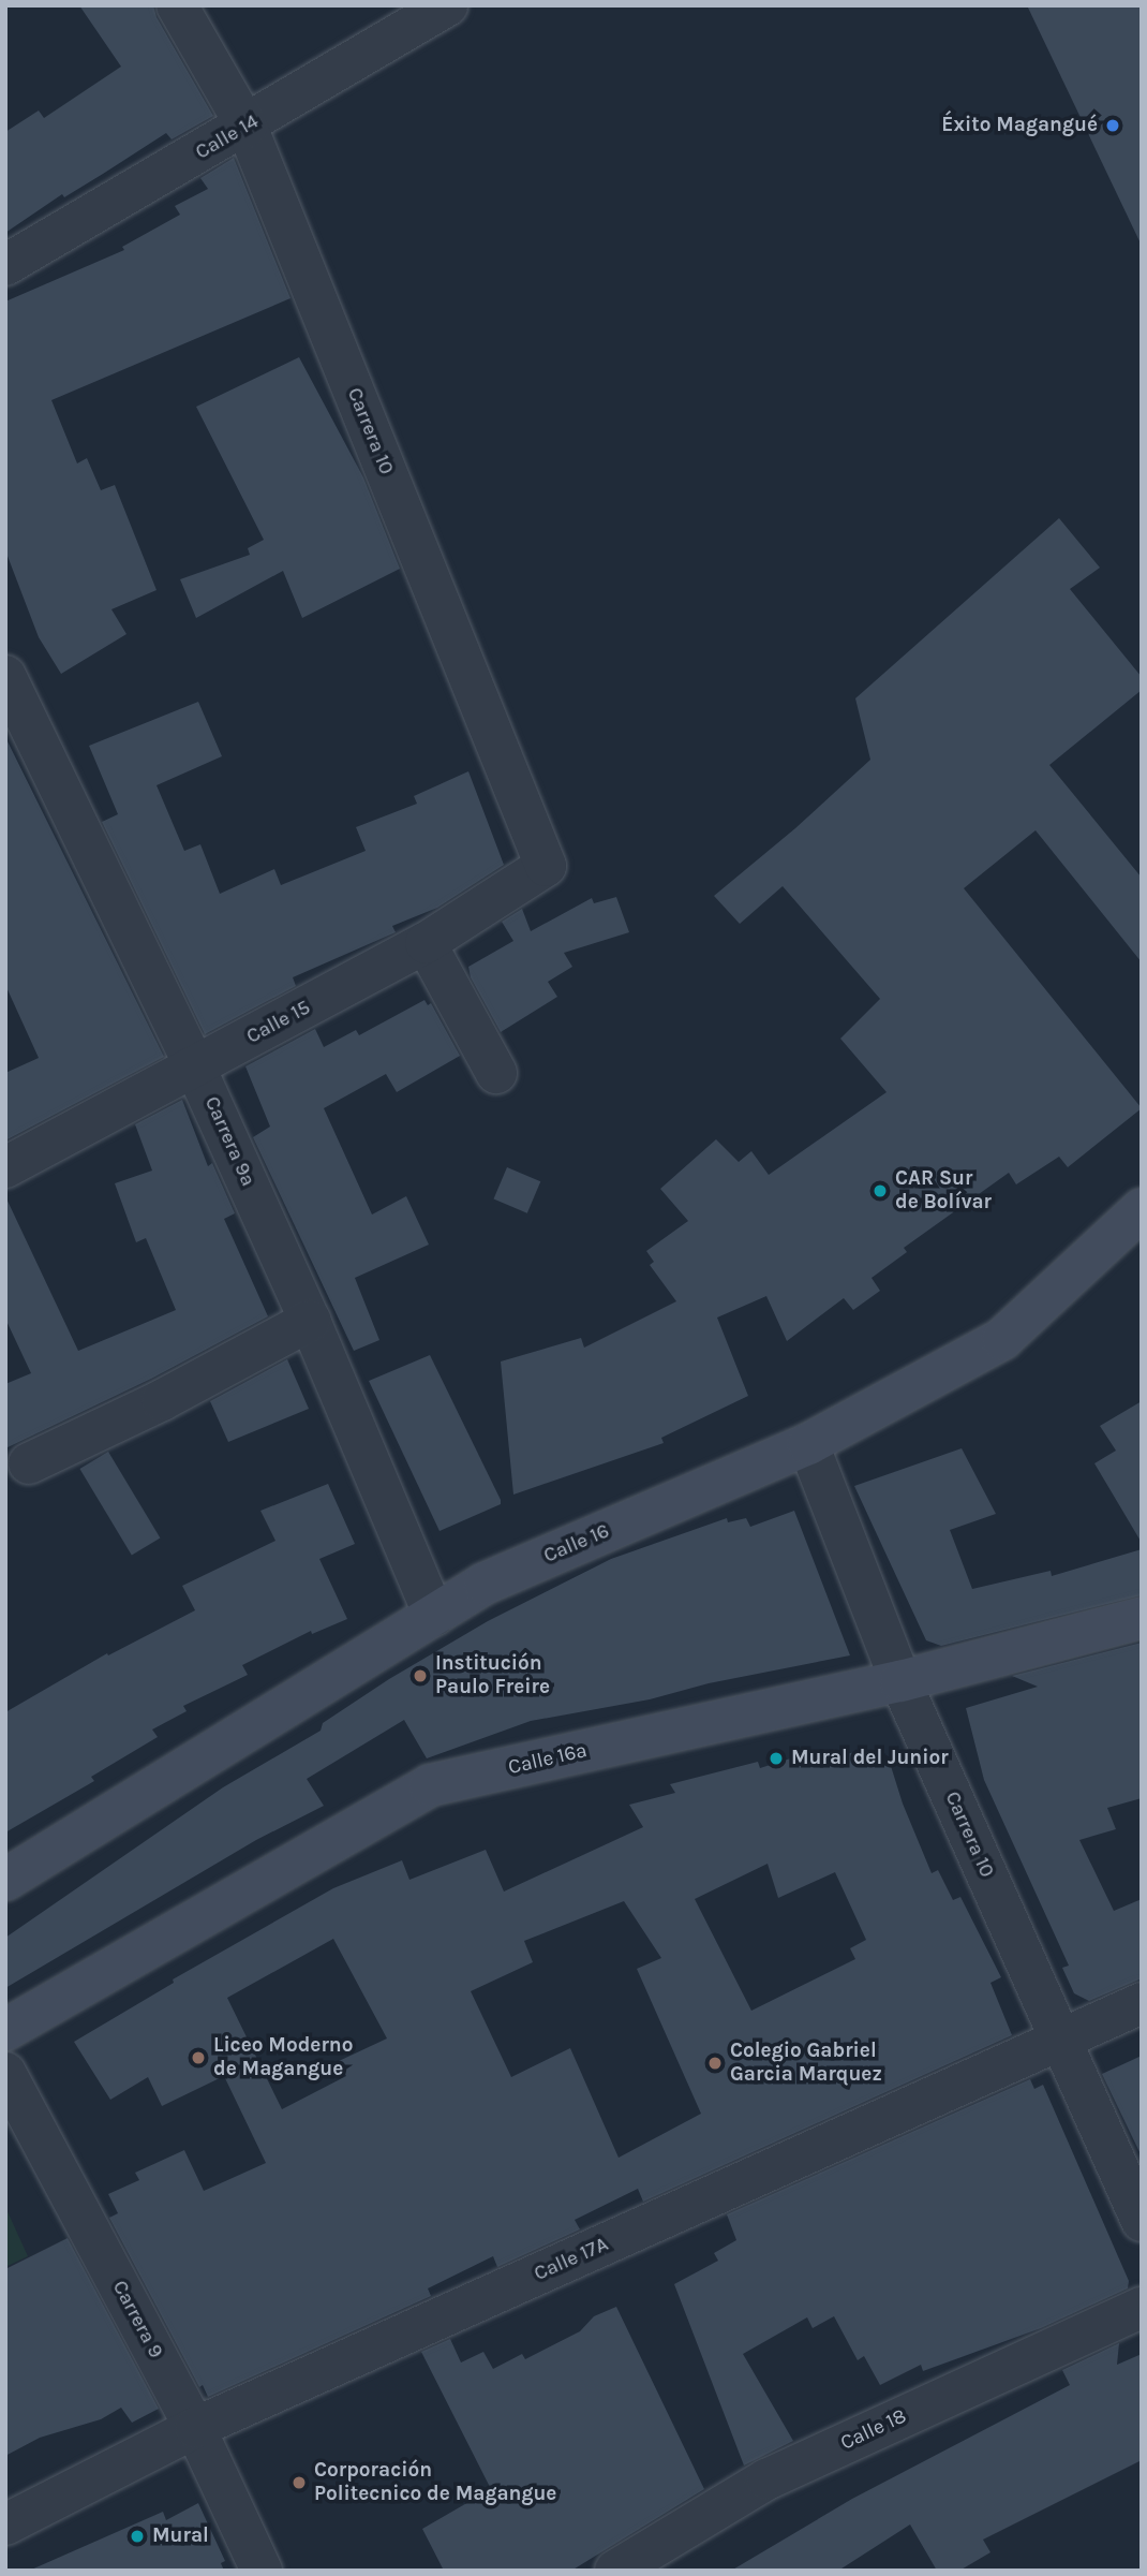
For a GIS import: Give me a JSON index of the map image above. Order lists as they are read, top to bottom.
{
  "streets": {
    "main road": ["Calle 16", "Calle 16a"],
    "street": [
      "Calle 14",
      "Carrera 10",
      "Calle 15",
      "Carrera 9a",
      "Calle 17A",
      "Carrera 9",
      "Calle 18"
    ]
  },
  "crossings": [
    ["Calle 14", "Carrera 10"],
    ["Carrera 10", "Calle 15"],
    ["Carrera 10", "Calle 16"],
    ["Carrera 10", "Calle 16a"],
    ["Carrera 10", "Calle 17A"],
    ["Calle 15", "Carrera 9a"],
    ["Carrera 9a", "Calle 16"],
    ["Calle 17A", "Carrera 9"]
  ],
  "places": [
    "Éxito Magangué",
    "CAR Sur de Bolívar",
    "Institución Paulo Freire",
    "Mural del Junior",
    "Liceo Moderno de Magangue",
    "Colegio Gabriel Garcia Marquez",
    "Corporación Politecnico de Magangue",
    "Mural"
  ]
}
